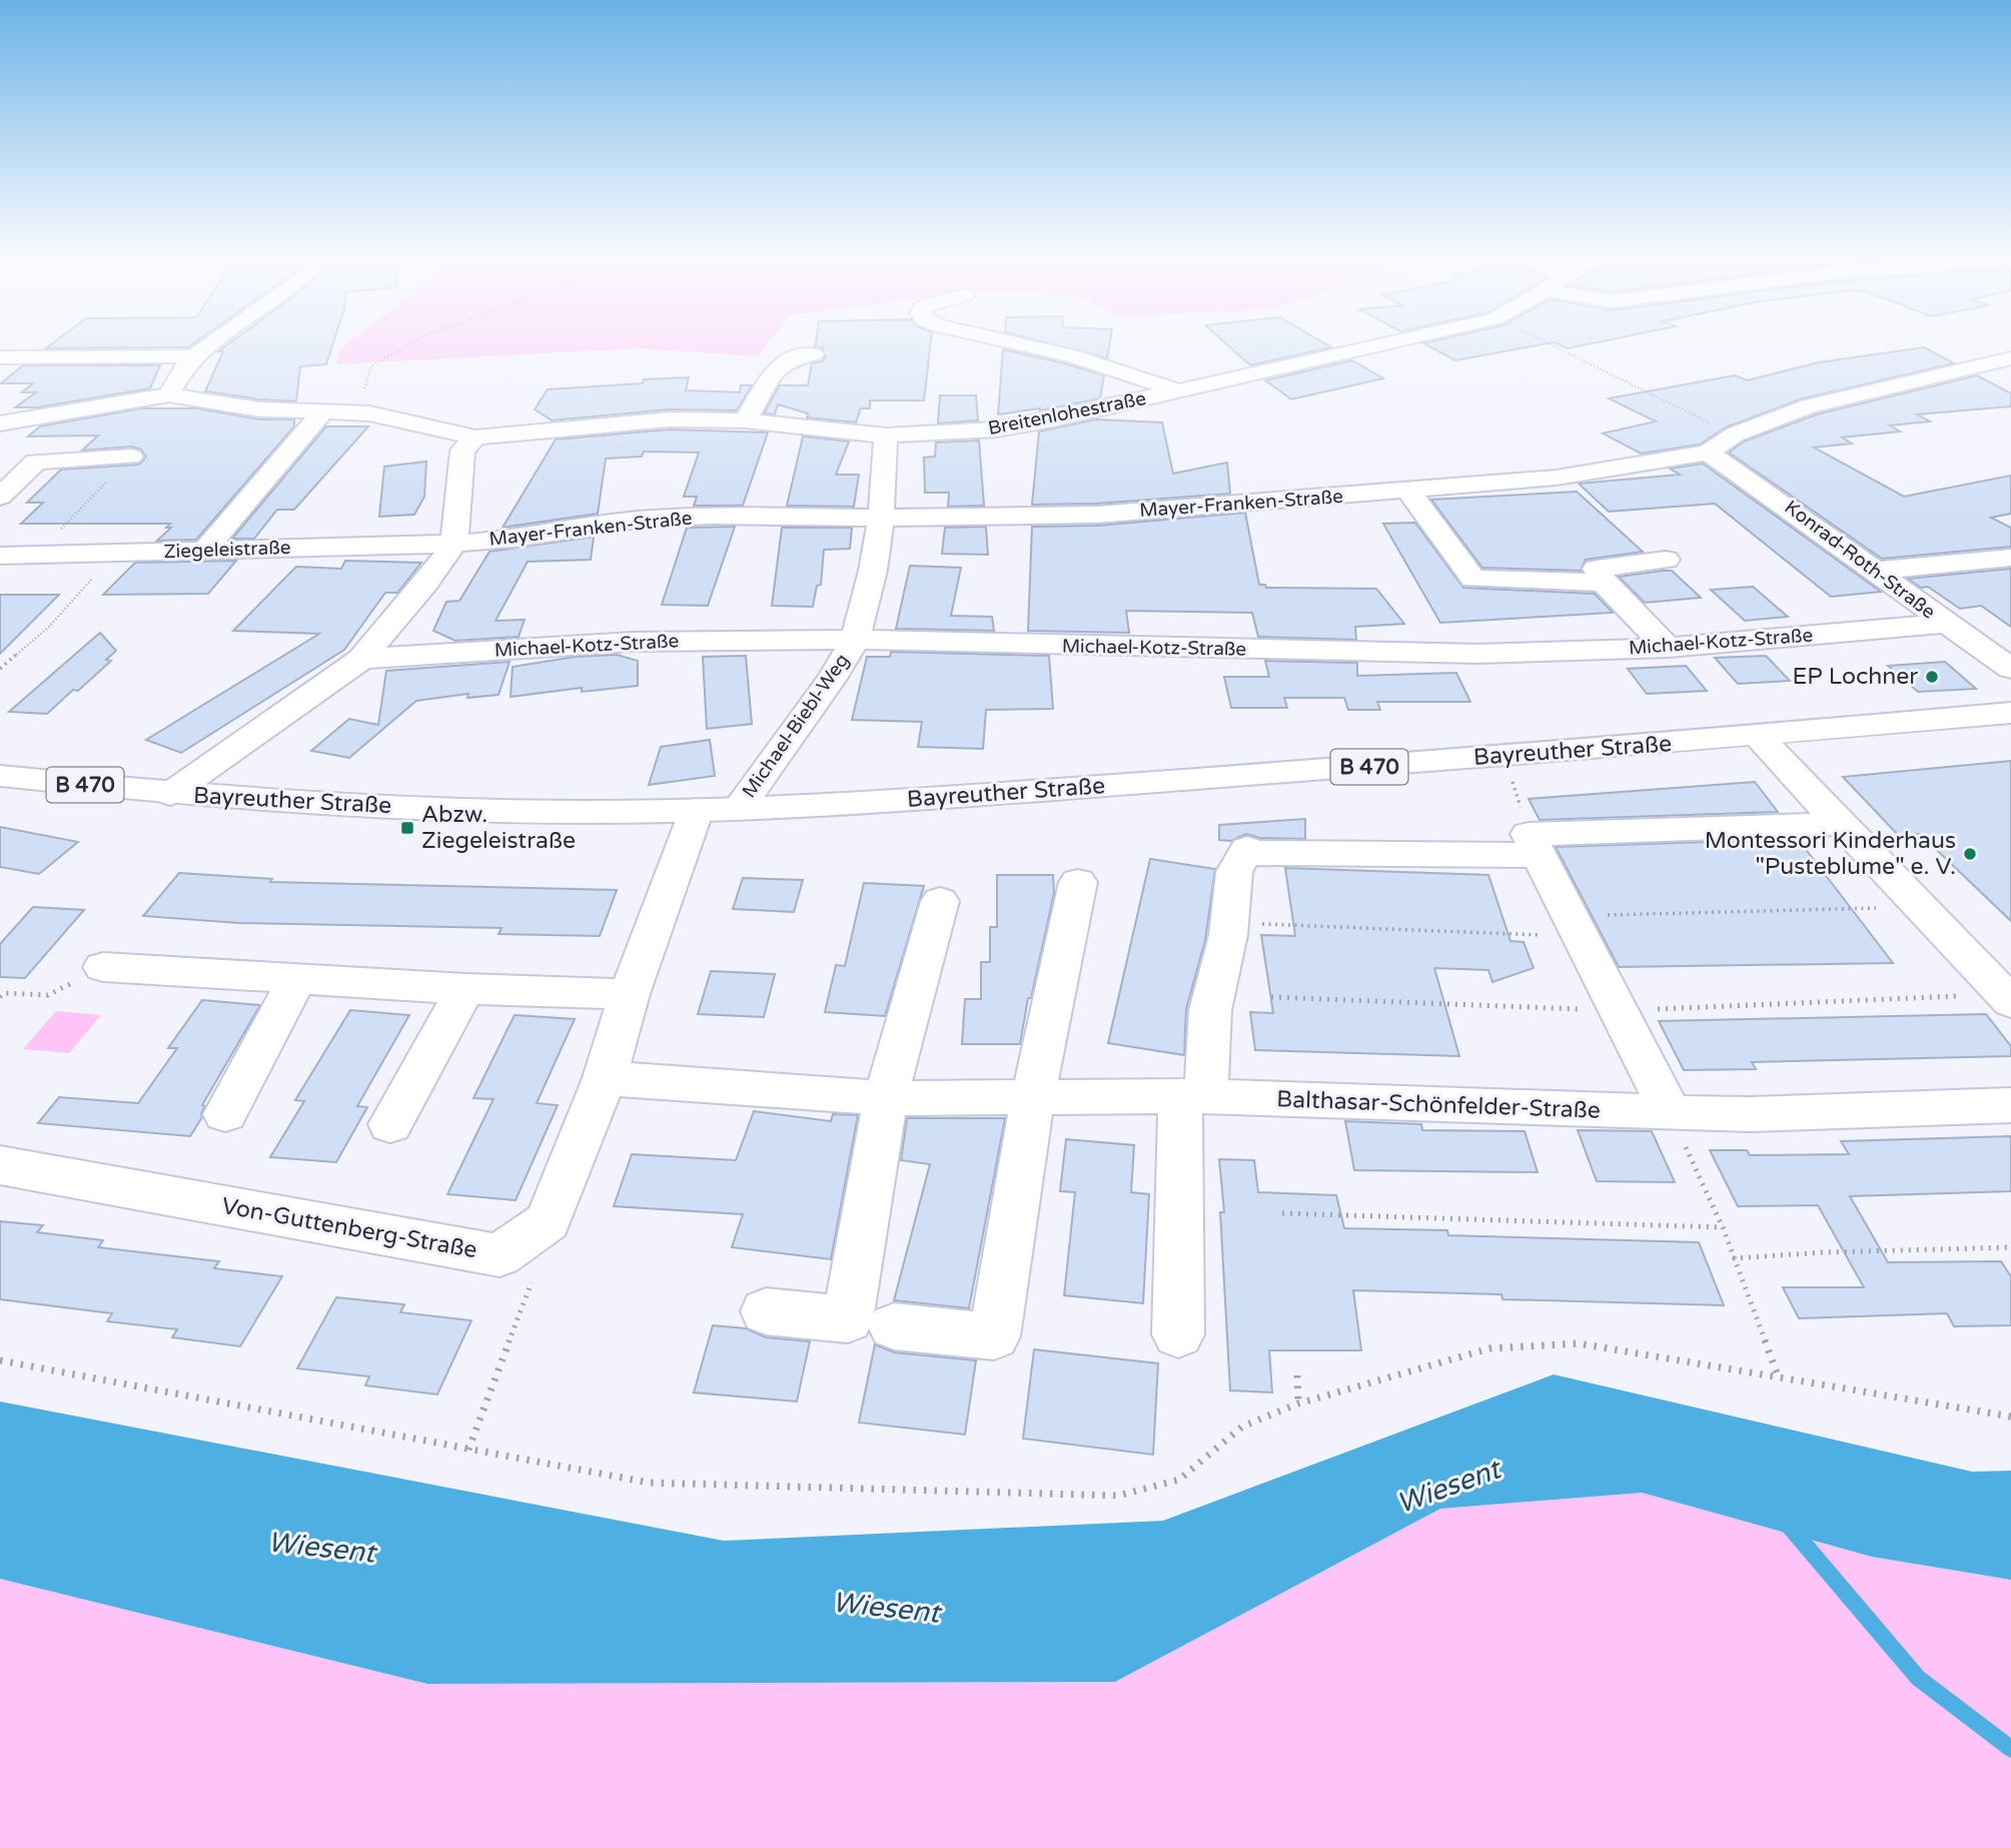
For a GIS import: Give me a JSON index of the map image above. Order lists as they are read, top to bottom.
{
  "streets": {
    "street": [
      "Breitenlohestraße",
      "Mayer-Franken-Straße",
      "Ziegeleistraße",
      "Konrad-Roth-Straße",
      "Michael-Kotz-Straße",
      "Michael-Biebl-Weg",
      "Bayreuther Straße",
      "B 470",
      "Balthasar-Schönfelder-Straße",
      "Von-Guttenberg-Straße"
    ]
  },
  "crossings": [
    ["Breitenlohestraße", "Michael-Biebl-Weg"],
    ["Mayer-Franken-Straße", "Ziegeleistraße"],
    ["Mayer-Franken-Straße", "Konrad-Roth-Straße"],
    ["Mayer-Franken-Straße", "Michael-Biebl-Weg"],
    ["Konrad-Roth-Straße", "Michael-Kotz-Straße"],
    ["Michael-Kotz-Straße", "Michael-Biebl-Weg"],
    ["Michael-Biebl-Weg", "Bayreuther Straße"],
    ["Bayreuther Straße", "Von-Guttenberg-Straße"],
    ["Balthasar-Schönfelder-Straße", "Von-Guttenberg-Straße"]
  ],
  "water": ["Wiesent"],
  "places": {
    "other": ["EP Lochner", "Montessori Kinderhaus \"Pusteblume\" e. V."],
    "transit": ["Abzw. Ziegeleistraße"]
  }
}
